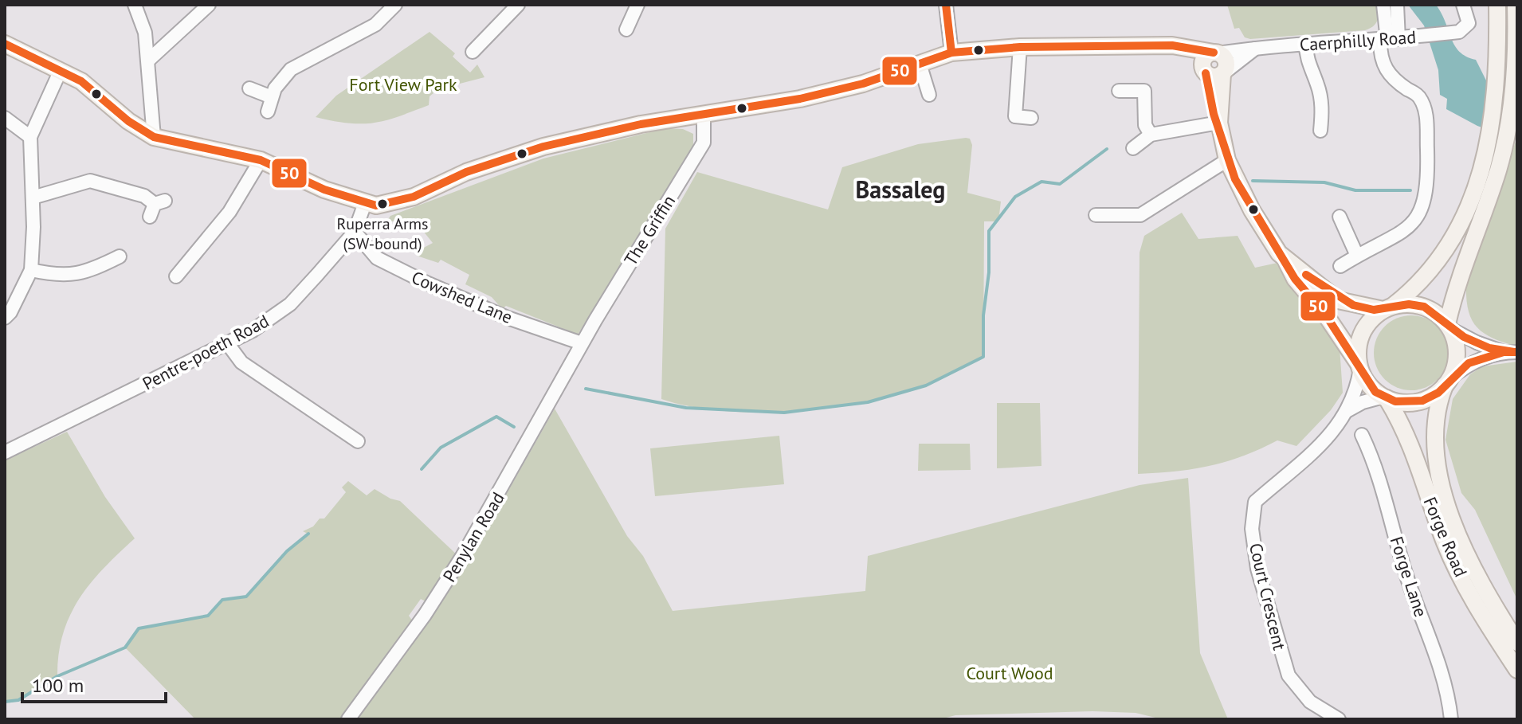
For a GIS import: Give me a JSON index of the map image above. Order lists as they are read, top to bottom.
{
  "streets": {
    "main road": ["Caerphilly Road", "Forge Road"],
    "street": [
      "The Griffin",
      "Cowshed Lane",
      "Pentre-poeth Road",
      "Penylan Road",
      "Forge Lane",
      "Court Crescent"
    ]
  },
  "crossings": [
    ["Caerphilly Road", "The Griffin"],
    ["Caerphilly Road", "Pentre-poeth Road"],
    ["The Griffin", "Cowshed Lane"],
    ["The Griffin", "Penylan Road"],
    ["Cowshed Lane", "Pentre-poeth Road"],
    ["Cowshed Lane", "Penylan Road"],
    ["Forge Road", "Court Crescent"]
  ],
  "districts": ["Bassaleg"],
  "parks": ["Fort View Park", "Court Wood"],
  "places": ["Ruperra Arms (SW-bound)"],
  "lines": ["transit line 50"],
  "scale_bar": "100 m"
}
